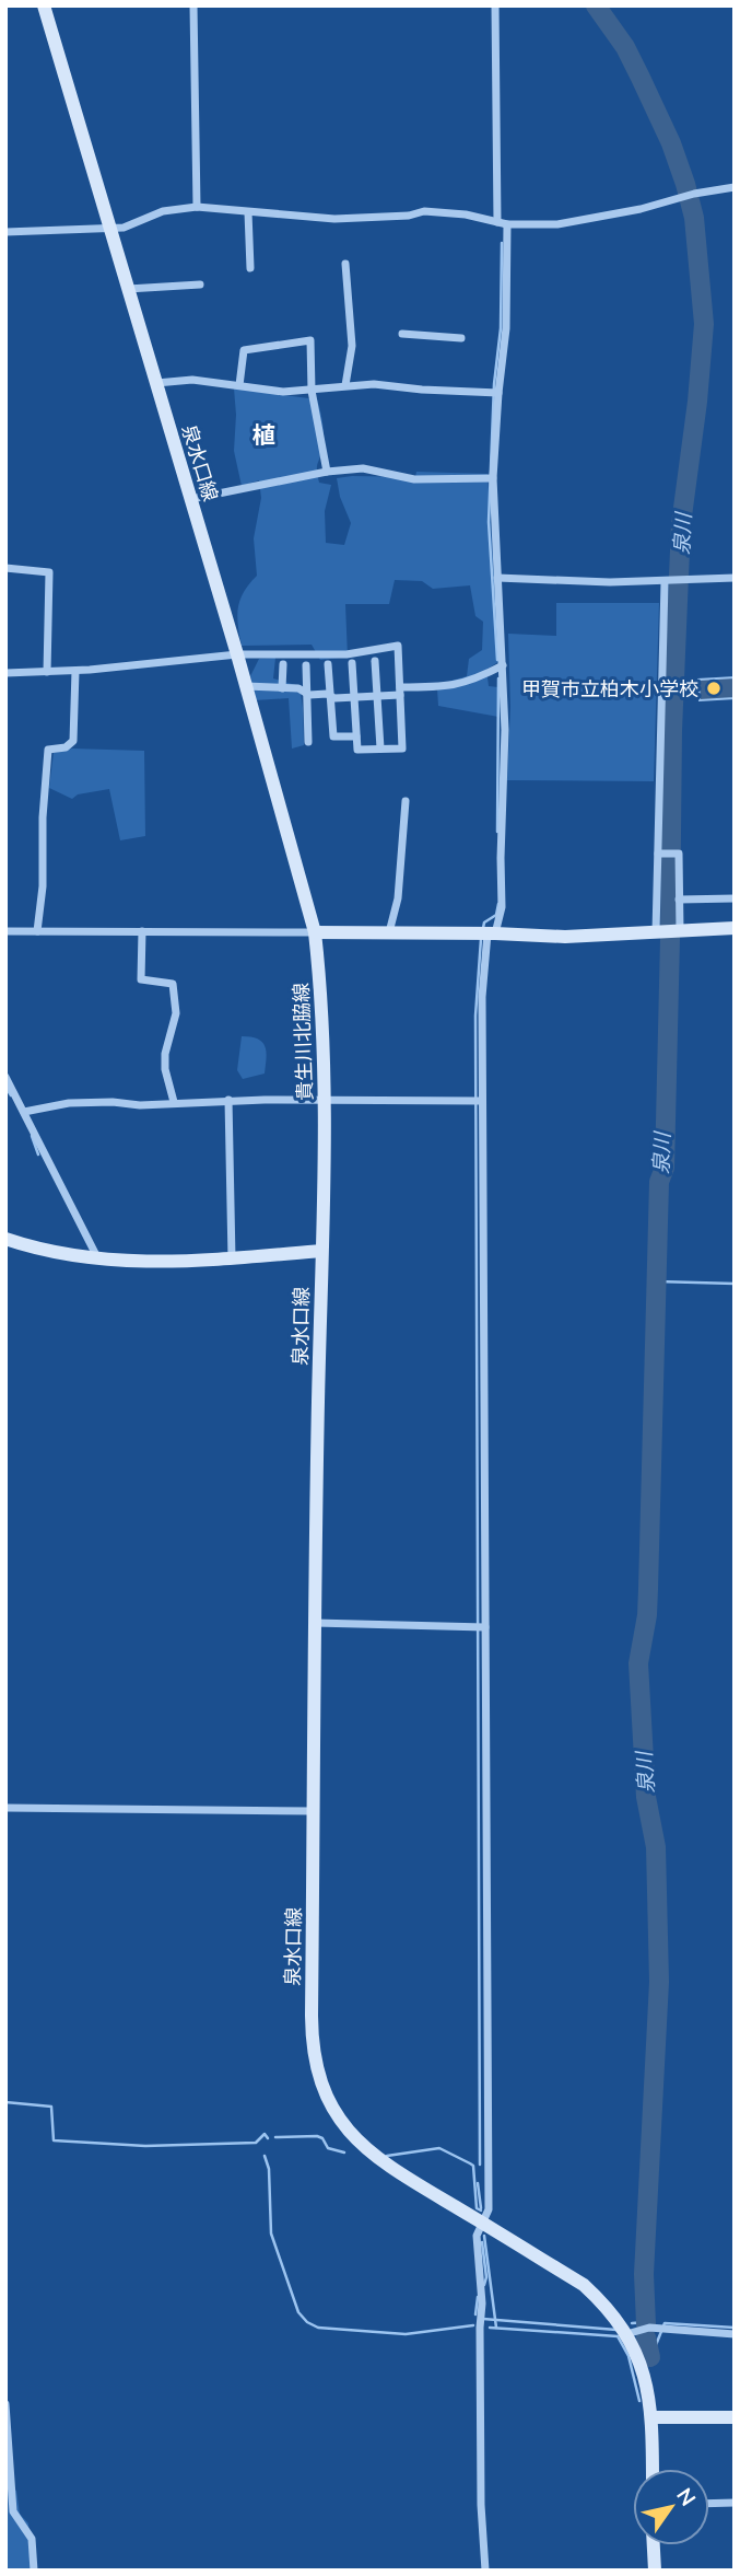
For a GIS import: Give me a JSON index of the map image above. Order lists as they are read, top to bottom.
{
  "streets": {
    "main road": ["泉水口線", "貴生川北脇線"]
  },
  "crossings": [
    ["泉水口線", "貴生川北脇線"]
  ],
  "districts": ["植"],
  "water": ["泉川"],
  "places": ["甲賀市立柏木小学校"],
  "north": "top right"
}
